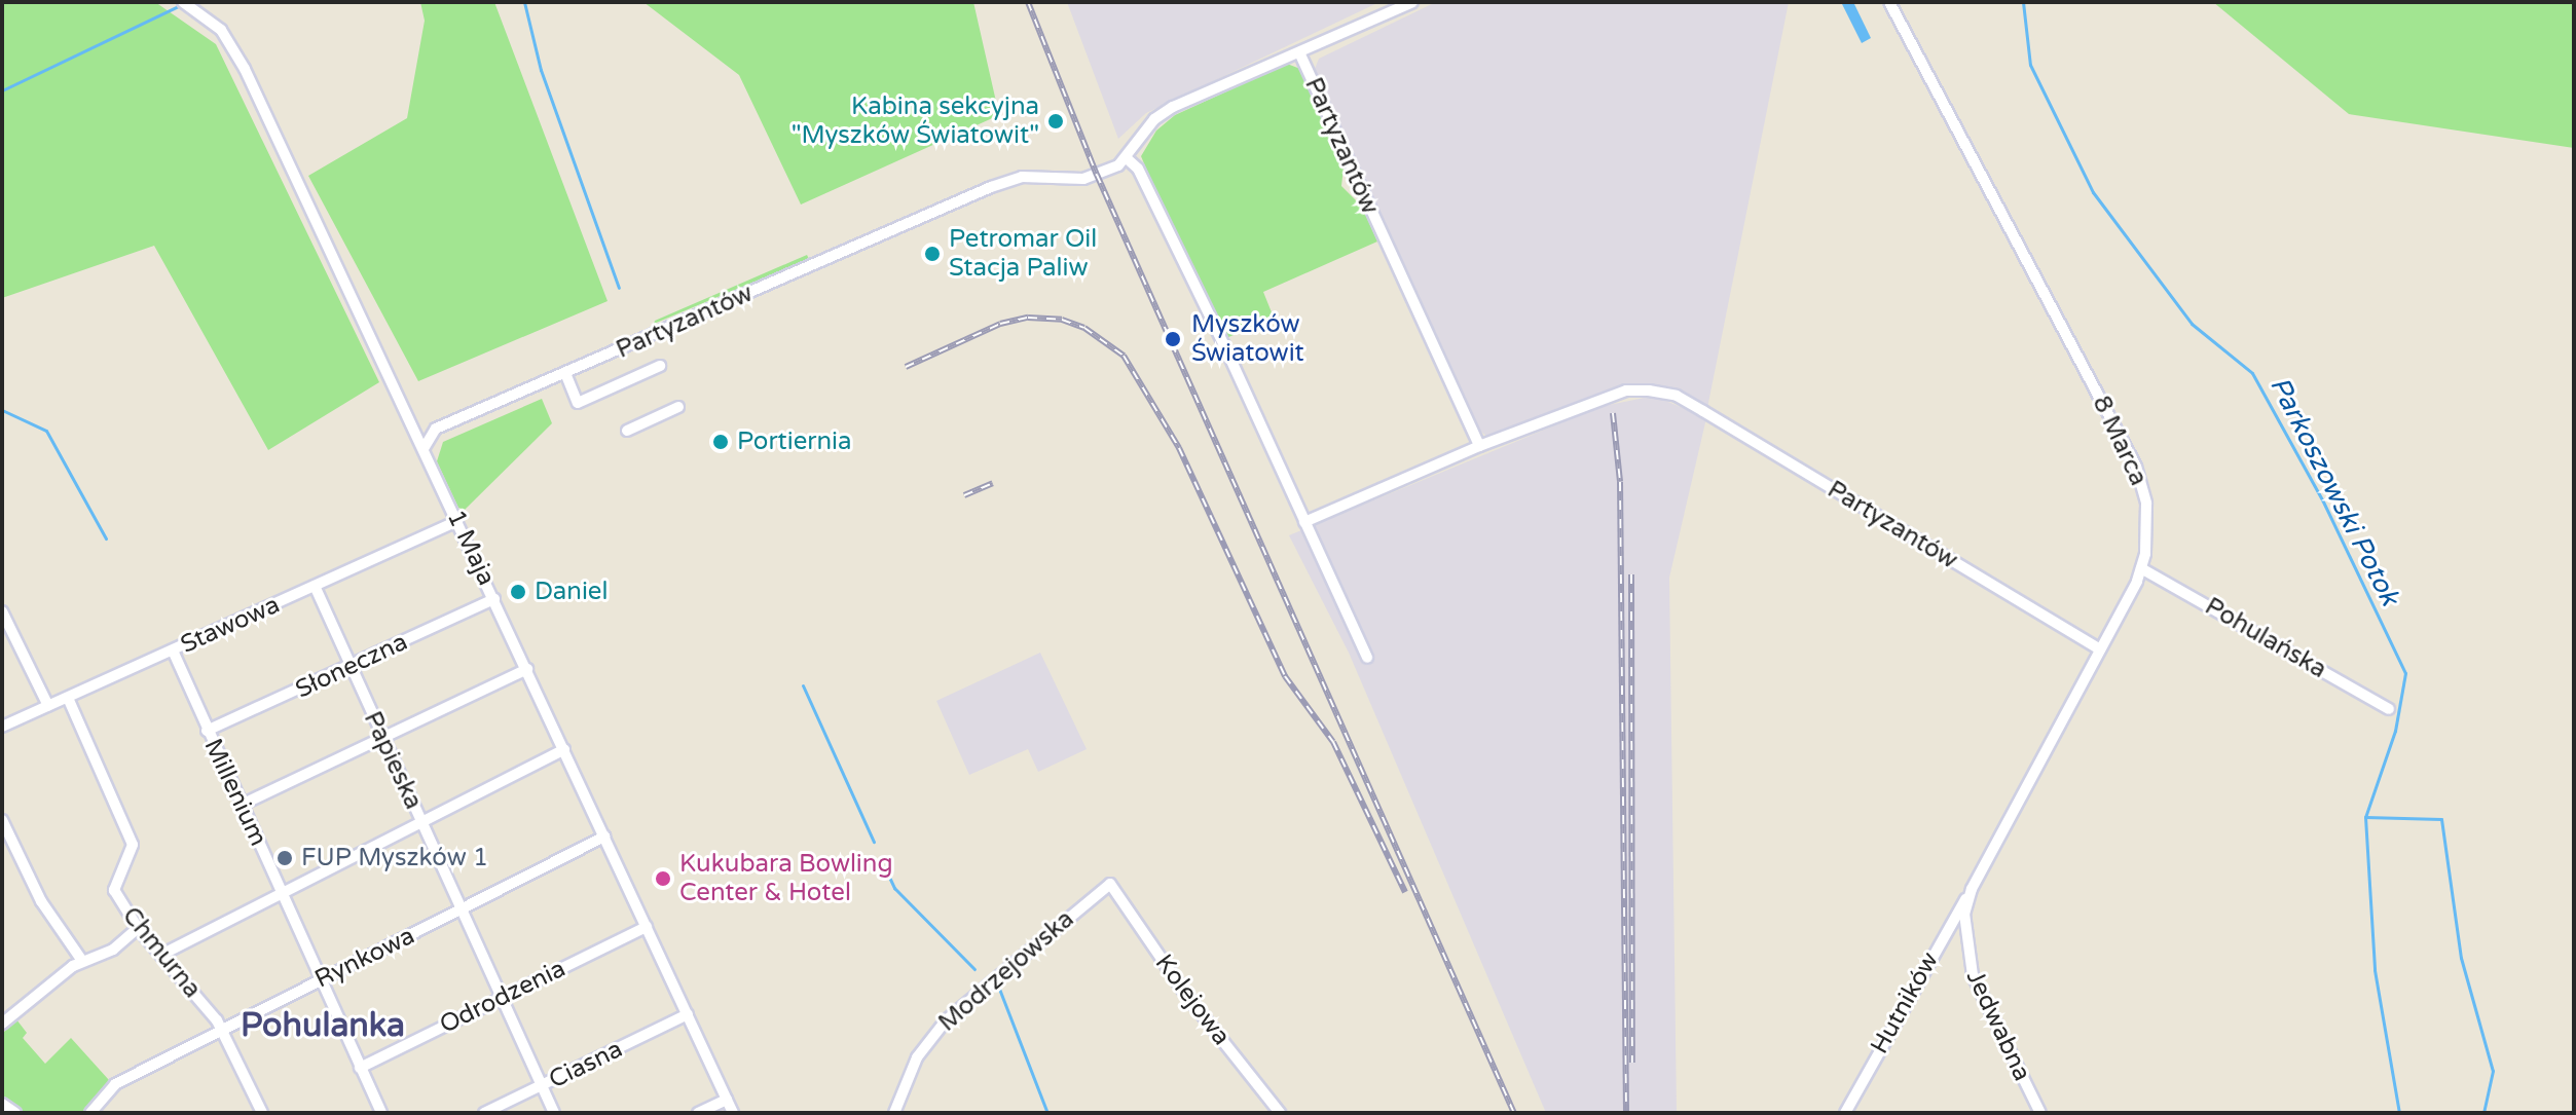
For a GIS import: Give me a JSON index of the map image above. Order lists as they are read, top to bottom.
{
  "streets": {
    "street": [
      "Partyzantów",
      "8 Marca",
      "1 Maja",
      "Stawowa",
      "Pohulańska",
      "Słoneczna",
      "Papieska",
      "Millenium",
      "Chmurna",
      "Rynkowa",
      "Modrzejowska",
      "Odrodzenia",
      "Kolejowa",
      "Hutników",
      "Jedwabna",
      "Ciasna"
    ]
  },
  "crossings": [
    ["Partyzantów", "8 Marca"],
    ["Partyzantów", "1 Maja"],
    ["8 Marca", "Pohulańska"],
    ["8 Marca", "Hutników"],
    ["8 Marca", "Jedwabna"],
    ["1 Maja", "Stawowa"],
    ["1 Maja", "Słoneczna"],
    ["1 Maja", "Rynkowa"],
    ["1 Maja", "Odrodzenia"],
    ["1 Maja", "Ciasna"],
    ["Stawowa", "Papieska"],
    ["Stawowa", "Millenium"],
    ["Stawowa", "Chmurna"],
    ["Słoneczna", "Papieska"],
    ["Słoneczna", "Millenium"],
    ["Papieska", "Rynkowa"],
    ["Papieska", "Odrodzenia"],
    ["Papieska", "Ciasna"],
    ["Millenium", "Rynkowa"],
    ["Millenium", "Odrodzenia"],
    ["Chmurna", "Rynkowa"],
    ["Modrzejowska", "Kolejowa"]
  ],
  "districts": ["Pohulanka"],
  "water": ["Parkoszowski Potok"],
  "places": [
    "Kabina sekcyjna \"Myszków Światowit\"",
    "Petromar Oil Stacja Paliw",
    "Myszków Światowit",
    "Portiernia",
    "Daniel",
    "FUP Myszków 1",
    "Kukubara Bowling Center & Hotel"
  ]
}
